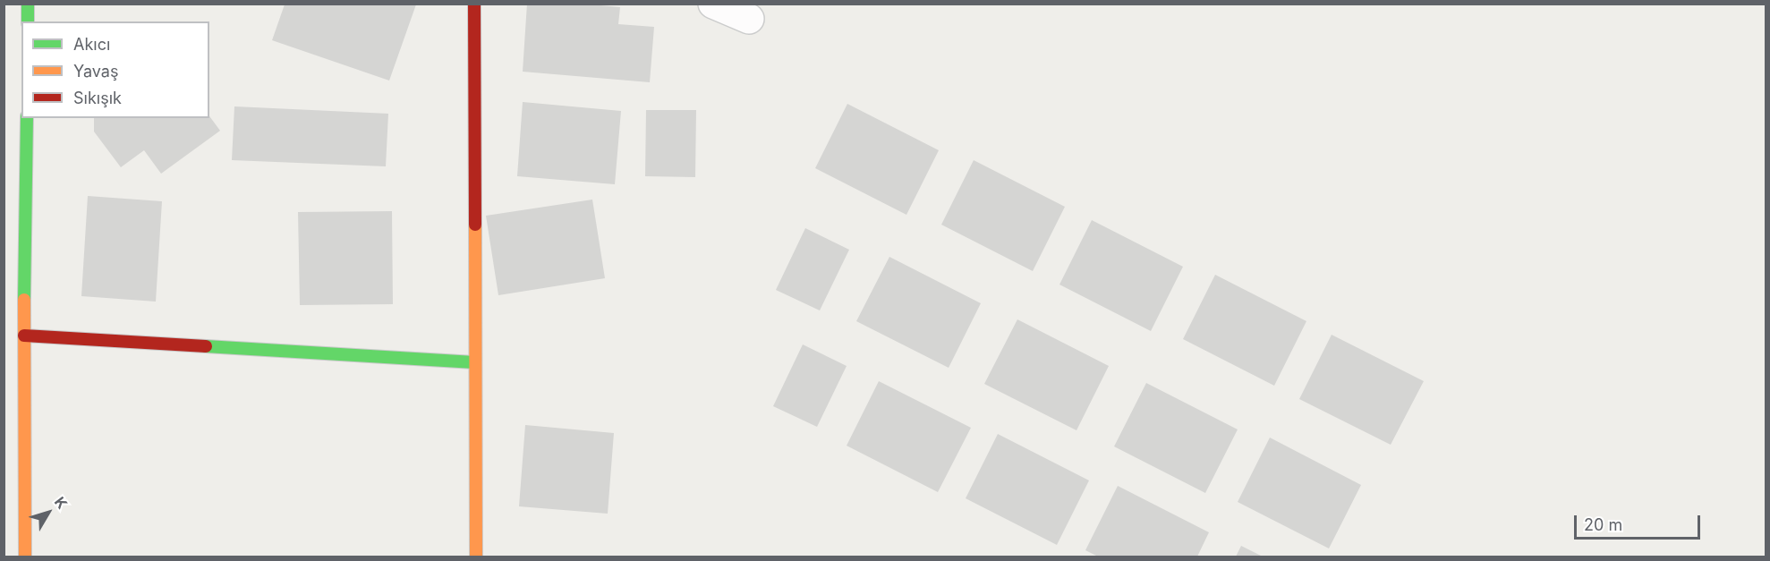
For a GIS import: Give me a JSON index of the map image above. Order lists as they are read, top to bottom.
{
  "legend": ["Akıcı", "Yavaş", "Sıkışık"],
  "scale_bar": "20 m",
  "north": "top right"
}
